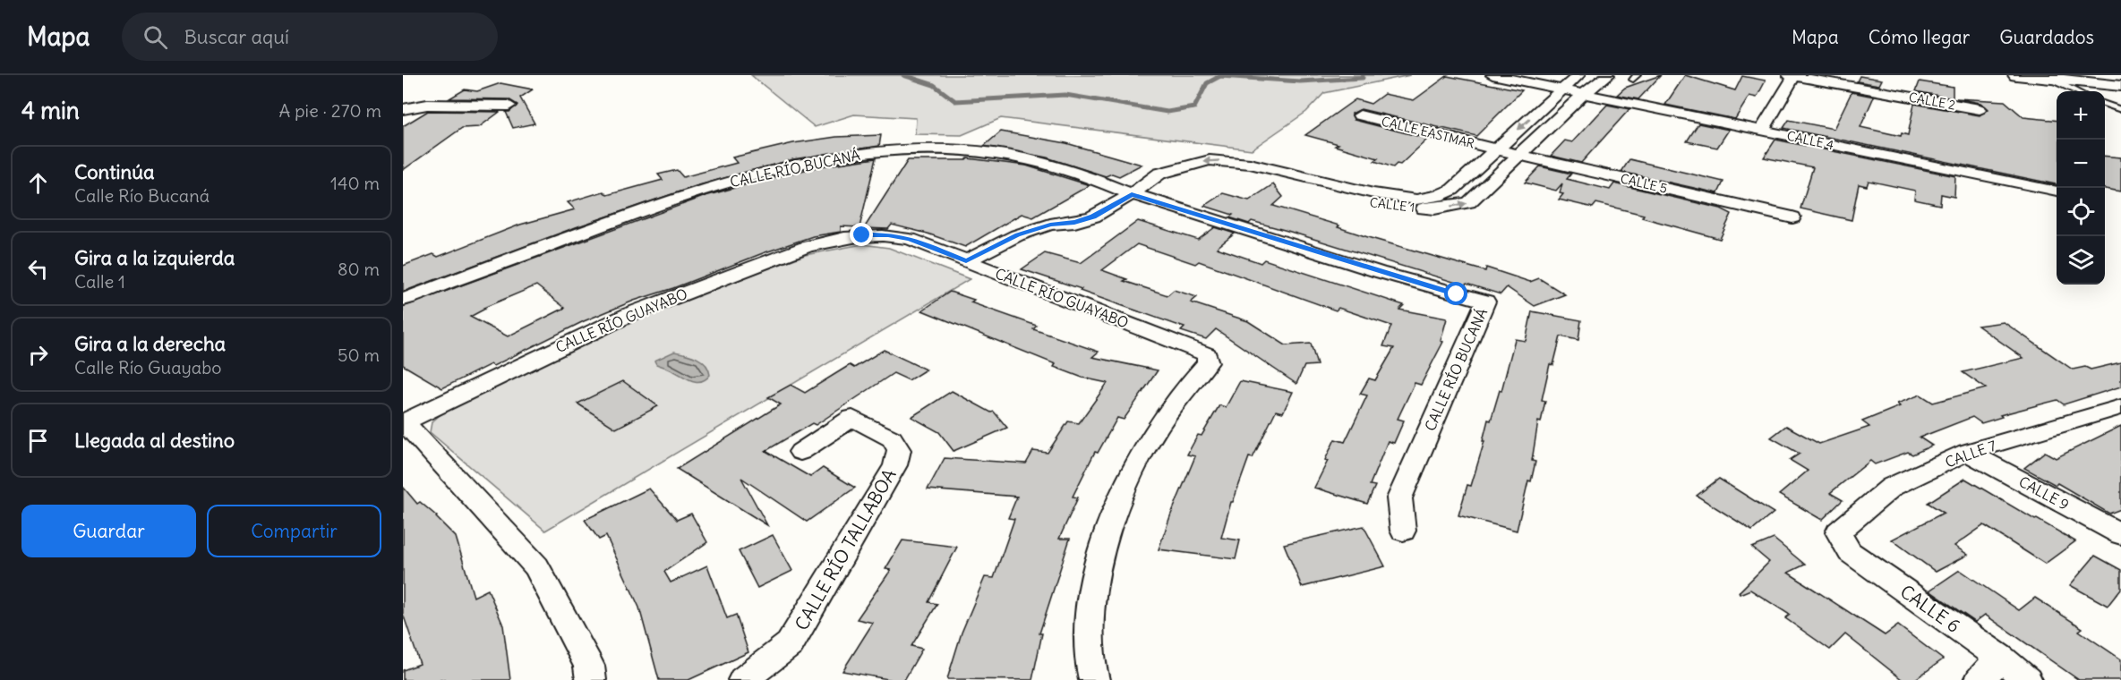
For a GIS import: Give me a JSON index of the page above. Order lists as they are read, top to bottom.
{
  "streets": {
    "street": [
      "CALLE 2",
      "CALLE EASTMAR",
      "CALLE 4",
      "CALLE RÍO BUCANÁ",
      "CALLE 5",
      "CALLE 1",
      "CALLE RÍO GUAYABO",
      "CALLE 7",
      "CALLE 9",
      "CALLE RÍO TALLABOA",
      "CALLE 6"
    ]
  },
  "crossings": [
    ["CALLE EASTMAR", "CALLE 5"],
    ["CALLE EASTMAR", "CALLE 1"],
    ["CALLE 4", "CALLE 1"],
    ["CALLE RÍO BUCANÁ", "CALLE 1"],
    ["CALLE 5", "CALLE 1"],
    ["CALLE 1", "CALLE RÍO GUAYABO"],
    ["CALLE 7", "CALLE 9"],
    ["CALLE 7", "CALLE 6"]
  ],
  "page": {
    "header": "Mapa",
    "search": "Buscar aquí",
    "nav": ["Mapa", "Cómo llegar", "Guardados"],
    "heading": ["4 min", "A pie · 270 m"],
    "map_buttons": ["+", "−"],
    "list": [
      ["Continúa", "Calle Río Bucaná", "140 m"],
      ["Gira a la izquierda", "Calle 1", "80 m"],
      ["Gira a la derecha", "Calle Río Guayabo", "50 m"],
      "Llegada al destino"
    ],
    "buttons": ["Guardar", "Compartir"]
  }
}
